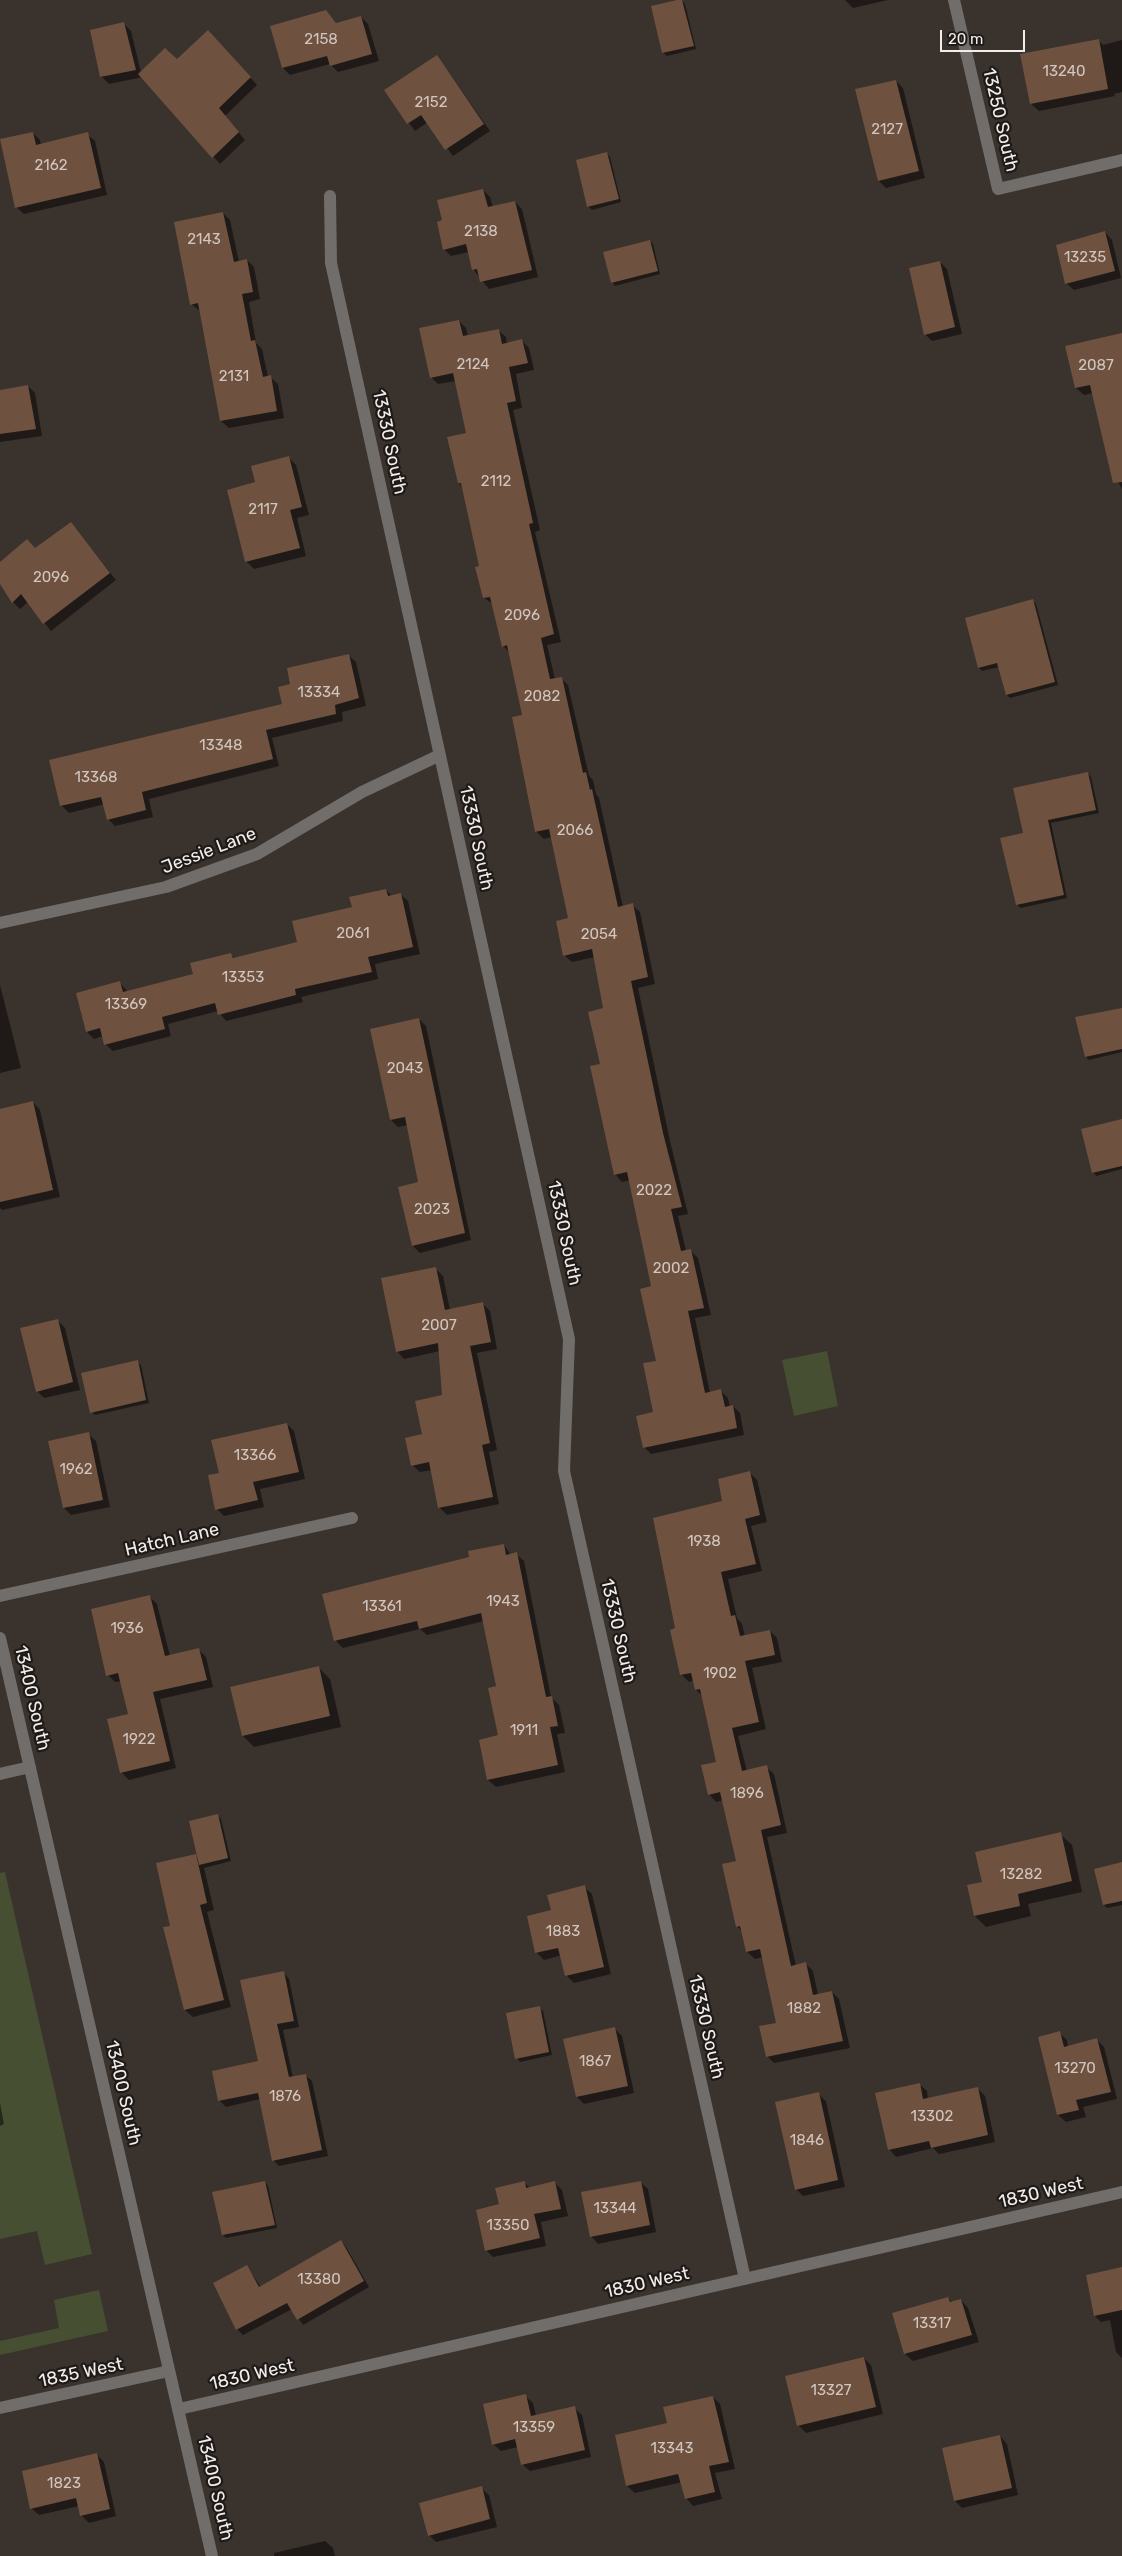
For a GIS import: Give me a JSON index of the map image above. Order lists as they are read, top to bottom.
{
  "streets": {
    "street": [
      "13250 South",
      "13330 South",
      "Jessie Lane",
      "Hatch Lane",
      "13400 South",
      "1830 West",
      "1835 West"
    ]
  },
  "crossings": [
    ["13330 South", "Jessie Lane"],
    ["13330 South", "1830 West"],
    ["13400 South", "1830 West"],
    ["13400 South", "1835 West"]
  ],
  "house_numbers": [
    "2158",
    "13240",
    "2152",
    "2127",
    "2162",
    "2138",
    "2143",
    "13235",
    "2124",
    "2087",
    "2131",
    "2112",
    "2117",
    "2096",
    "2096",
    "13334",
    "2082",
    "13348",
    "13368",
    "2066",
    "2061",
    "2054",
    "13353",
    "13369",
    "2043",
    "2022",
    "2023",
    "2002",
    "2007",
    "13366",
    "1962",
    "1938",
    "1943",
    "13361",
    "1936",
    "1902",
    "1911",
    "1922",
    "1896",
    "13282",
    "1883",
    "1882",
    "1867",
    "13270",
    "1876",
    "13302",
    "1846",
    "13344",
    "13350",
    "13380",
    "13317",
    "13327",
    "13359",
    "13343",
    "1823"
  ],
  "scale_bar": "20 m"
}
